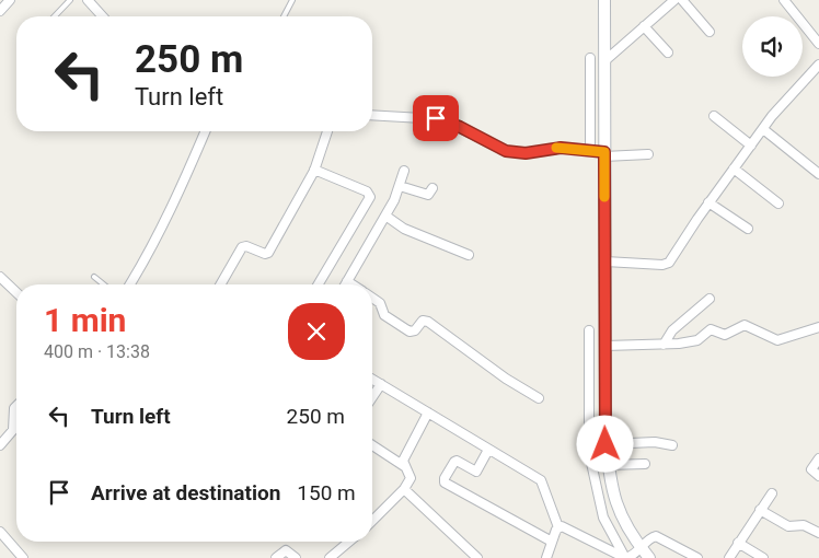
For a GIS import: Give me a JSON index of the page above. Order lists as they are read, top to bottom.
{
  "page": {
    "turn": ["250 m", "Turn left"],
    "heading": ["1 min", "400 m · 13:38"],
    "list": [
      {
        "name": "Turn left",
        "value": "250 m"
      },
      {
        "name": "Arrive at destination",
        "value": "150 m"
      }
    ]
  }
}
